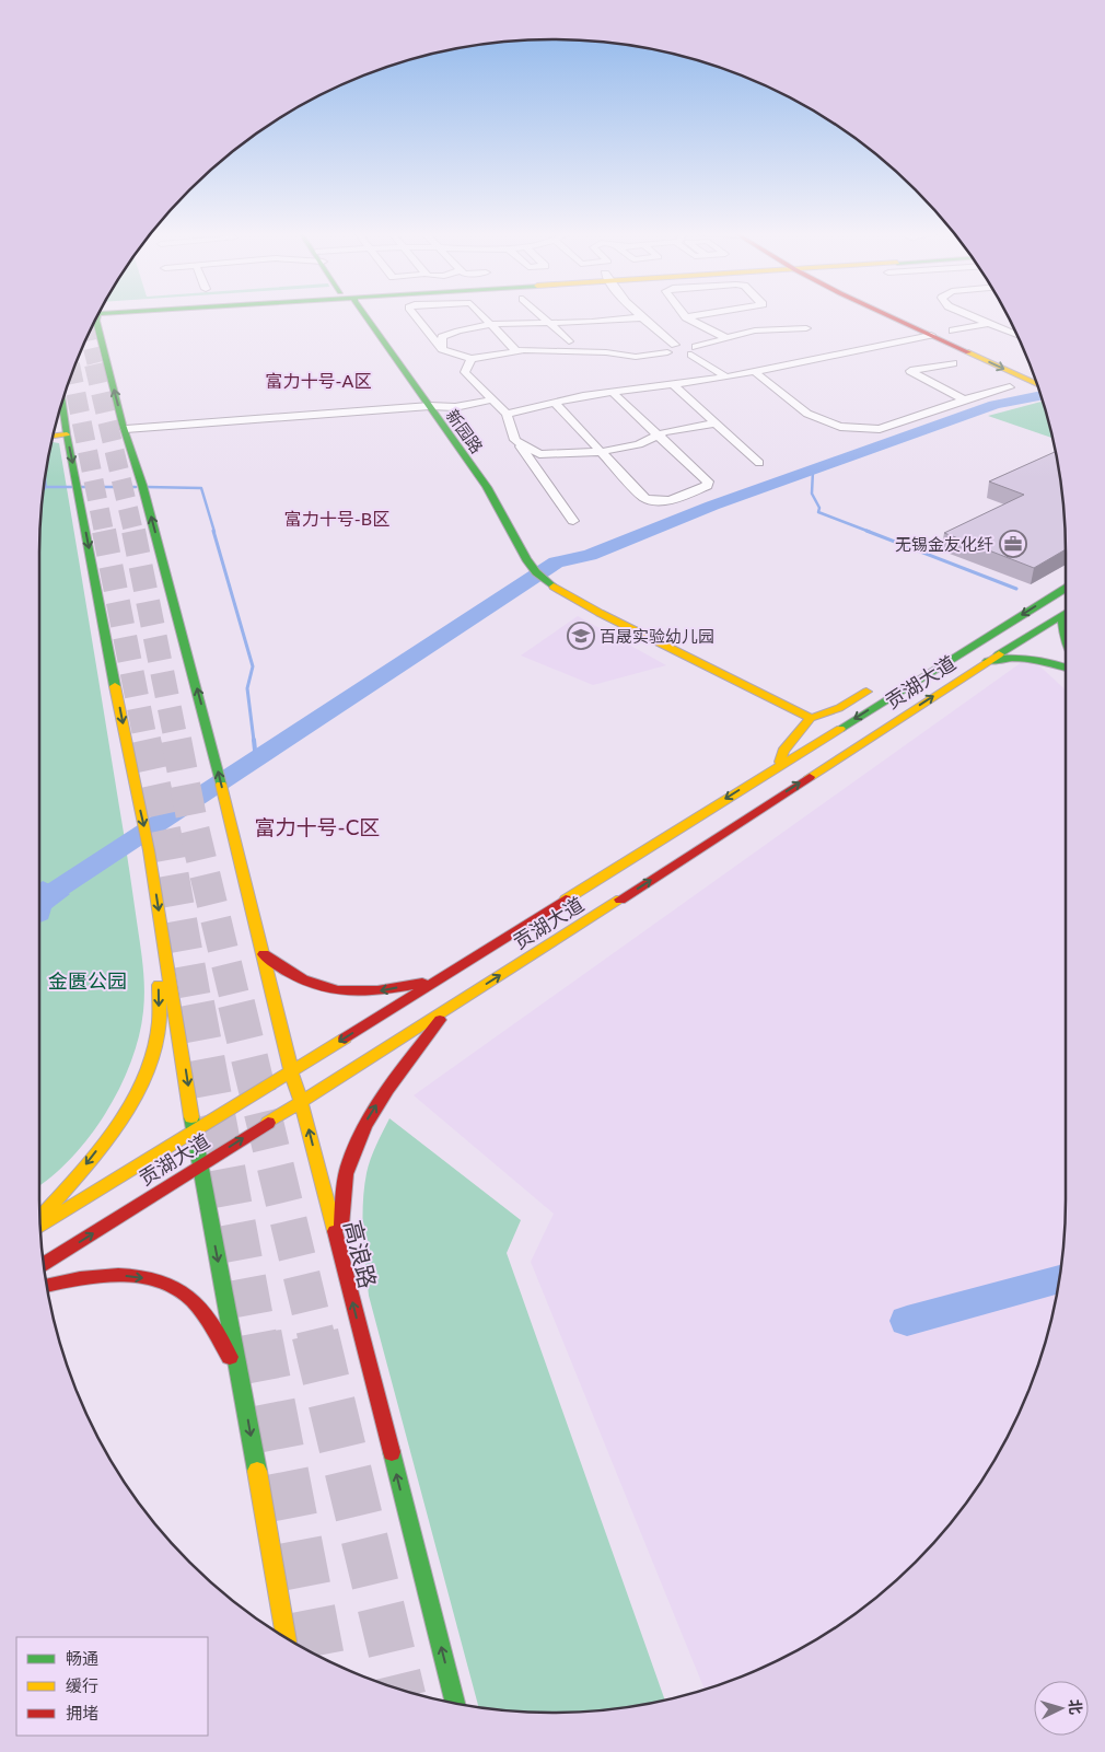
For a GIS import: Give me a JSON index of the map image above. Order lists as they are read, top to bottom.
{
  "streets": {
    "main road": ["新园路", "贡湖大道", "高浪路"]
  },
  "crossings": [
    ["贡湖大道", "高浪路"]
  ],
  "districts": ["富力十号-A区", "富力十号-B区", "富力十号-C区"],
  "parks": ["金匮公园"],
  "places": {
    "office": ["无锡金友化纤"],
    "school or university": ["百晟实验幼儿园"]
  },
  "legend": ["畅通", "缓行", "拥堵"],
  "north": "right"
}
